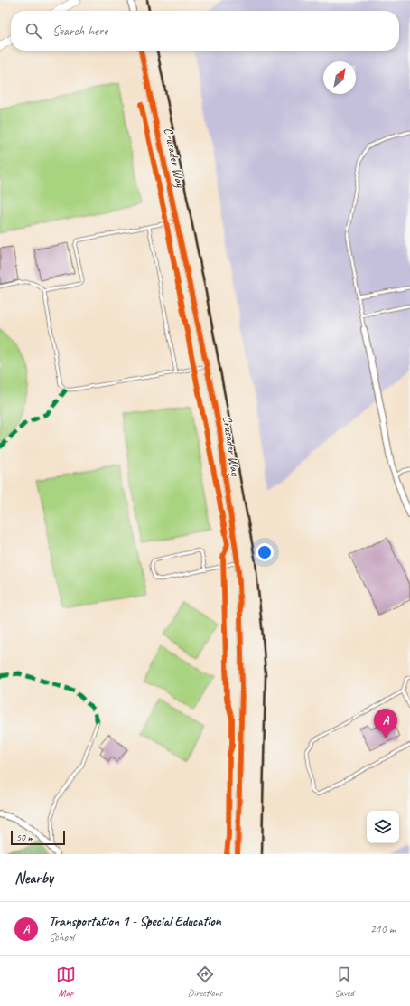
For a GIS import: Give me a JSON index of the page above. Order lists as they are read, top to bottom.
{
  "streets": {
    "street": ["Crusader Way"]
  },
  "scale_bar": "50 m",
  "north": "top right",
  "page": {
    "search": "Search here",
    "pins": "A",
    "scale": "50 m",
    "heading": "Nearby",
    "list": [
      {
        "mark": "A",
        "name": "Transportation 1 - Special Education",
        "note": "School",
        "value": "210 m"
      }
    ],
    "nav": ["Map", "Directions", "Saved"]
  }
}
